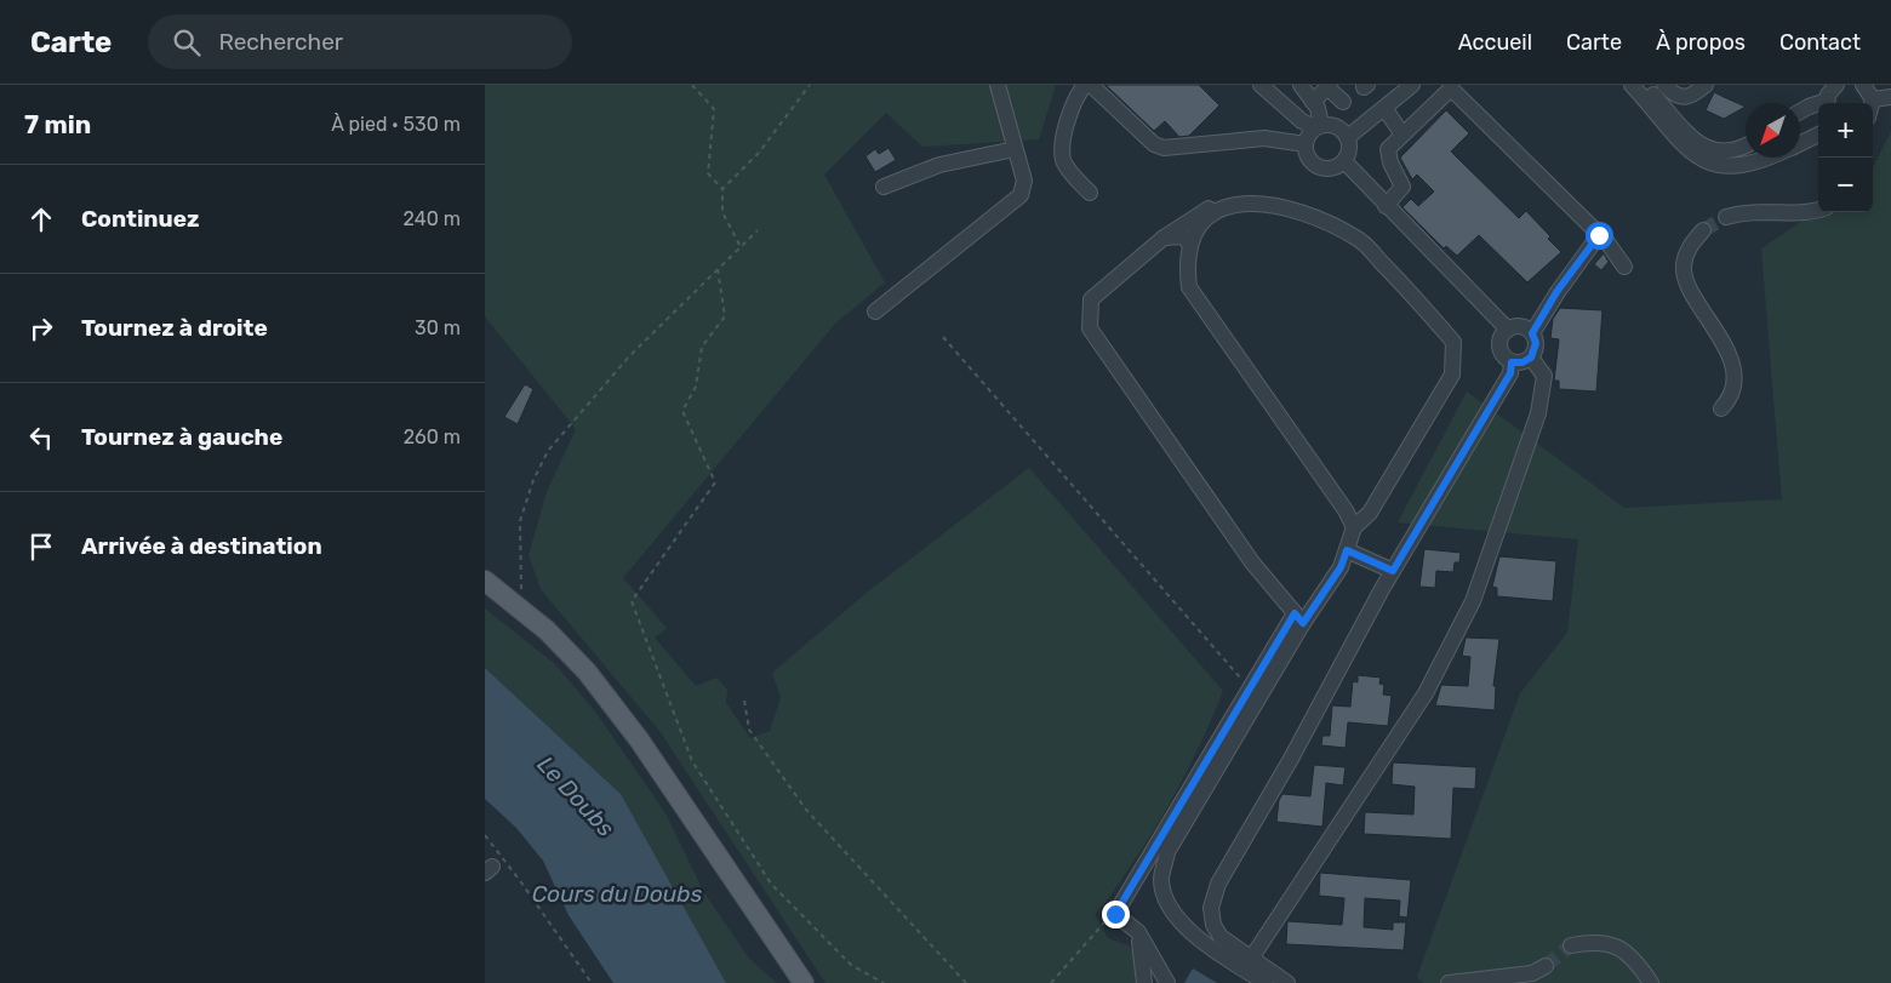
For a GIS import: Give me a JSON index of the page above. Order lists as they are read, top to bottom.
{
  "water": ["Le Doubs", "Cours du Doubs"],
  "north": "bottom left",
  "page": {
    "header": "Carte",
    "search": "Rechercher",
    "nav": [
      "Accueil",
      "Carte",
      "À propos",
      "Contact"
    ],
    "heading": ["7 min", "À pied · 530 m"],
    "map_buttons": ["+", "−"],
    "list": [
      ["Continuez", "240 m"],
      ["Tournez à droite", "30 m"],
      ["Tournez à gauche", "260 m"],
      "Arrivée à destination"
    ]
  }
}
